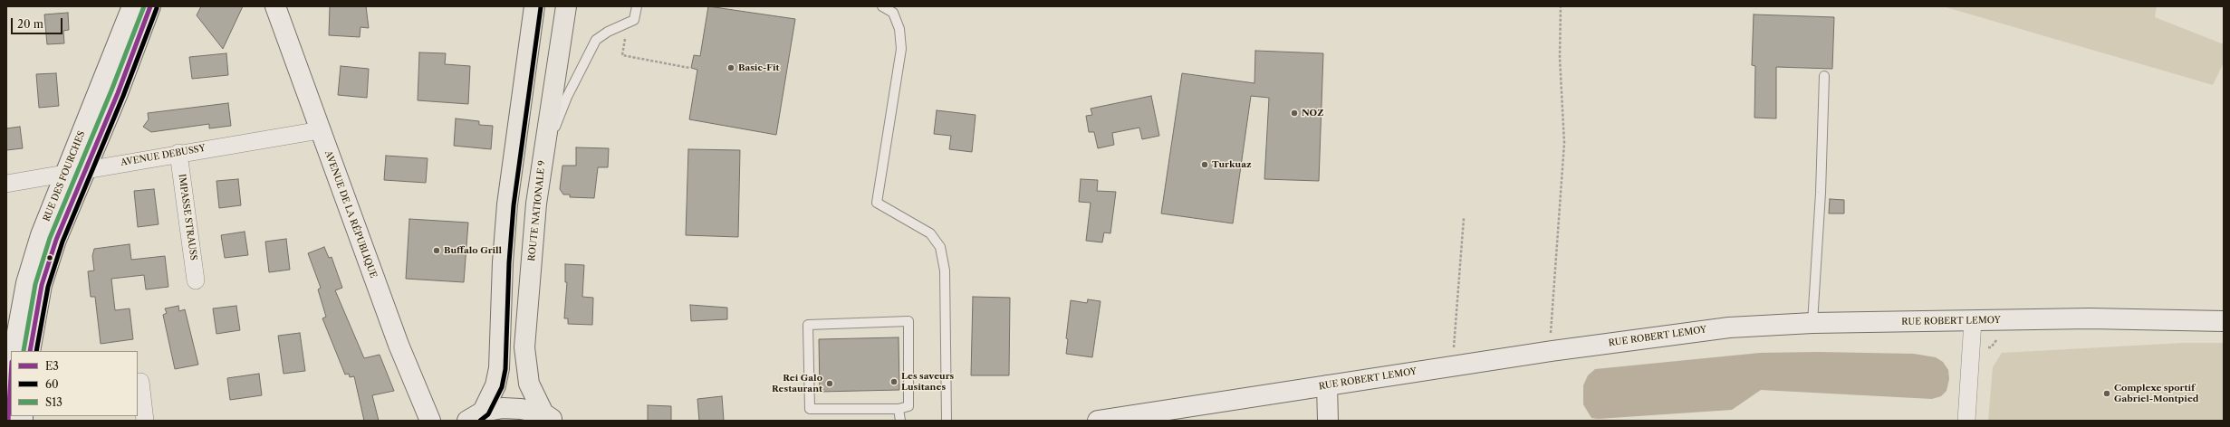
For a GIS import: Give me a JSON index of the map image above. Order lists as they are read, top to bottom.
{
  "streets": {
    "main road": ["ROUTE NATIONALE 9"],
    "street": [
      "AVENUE DEBUSSY",
      "RUE DES FOURCHES",
      "AVENUE DE LA RÉPUBLIQUE",
      "IMPASSE STRAUSS",
      "RUE ROBERT LEMOY"
    ]
  },
  "crossings": [
    ["AVENUE DEBUSSY", "RUE DES FOURCHES"],
    ["AVENUE DEBUSSY", "AVENUE DE LA RÉPUBLIQUE"],
    ["AVENUE DEBUSSY", "IMPASSE STRAUSS"]
  ],
  "places": [
    "Basic-Fit",
    "NOZ",
    "Turkuaz",
    "Buffalo Grill",
    "Les saveurs Lusitanes",
    "Rei Galo Restaurant",
    "Complexe sportif Gabriel-Montpied"
  ],
  "lines": ["transit line E3", "transit line S13", "transit line 60"],
  "legend": ["E3", "60", "S13"],
  "scale_bar": "20 m"
}
